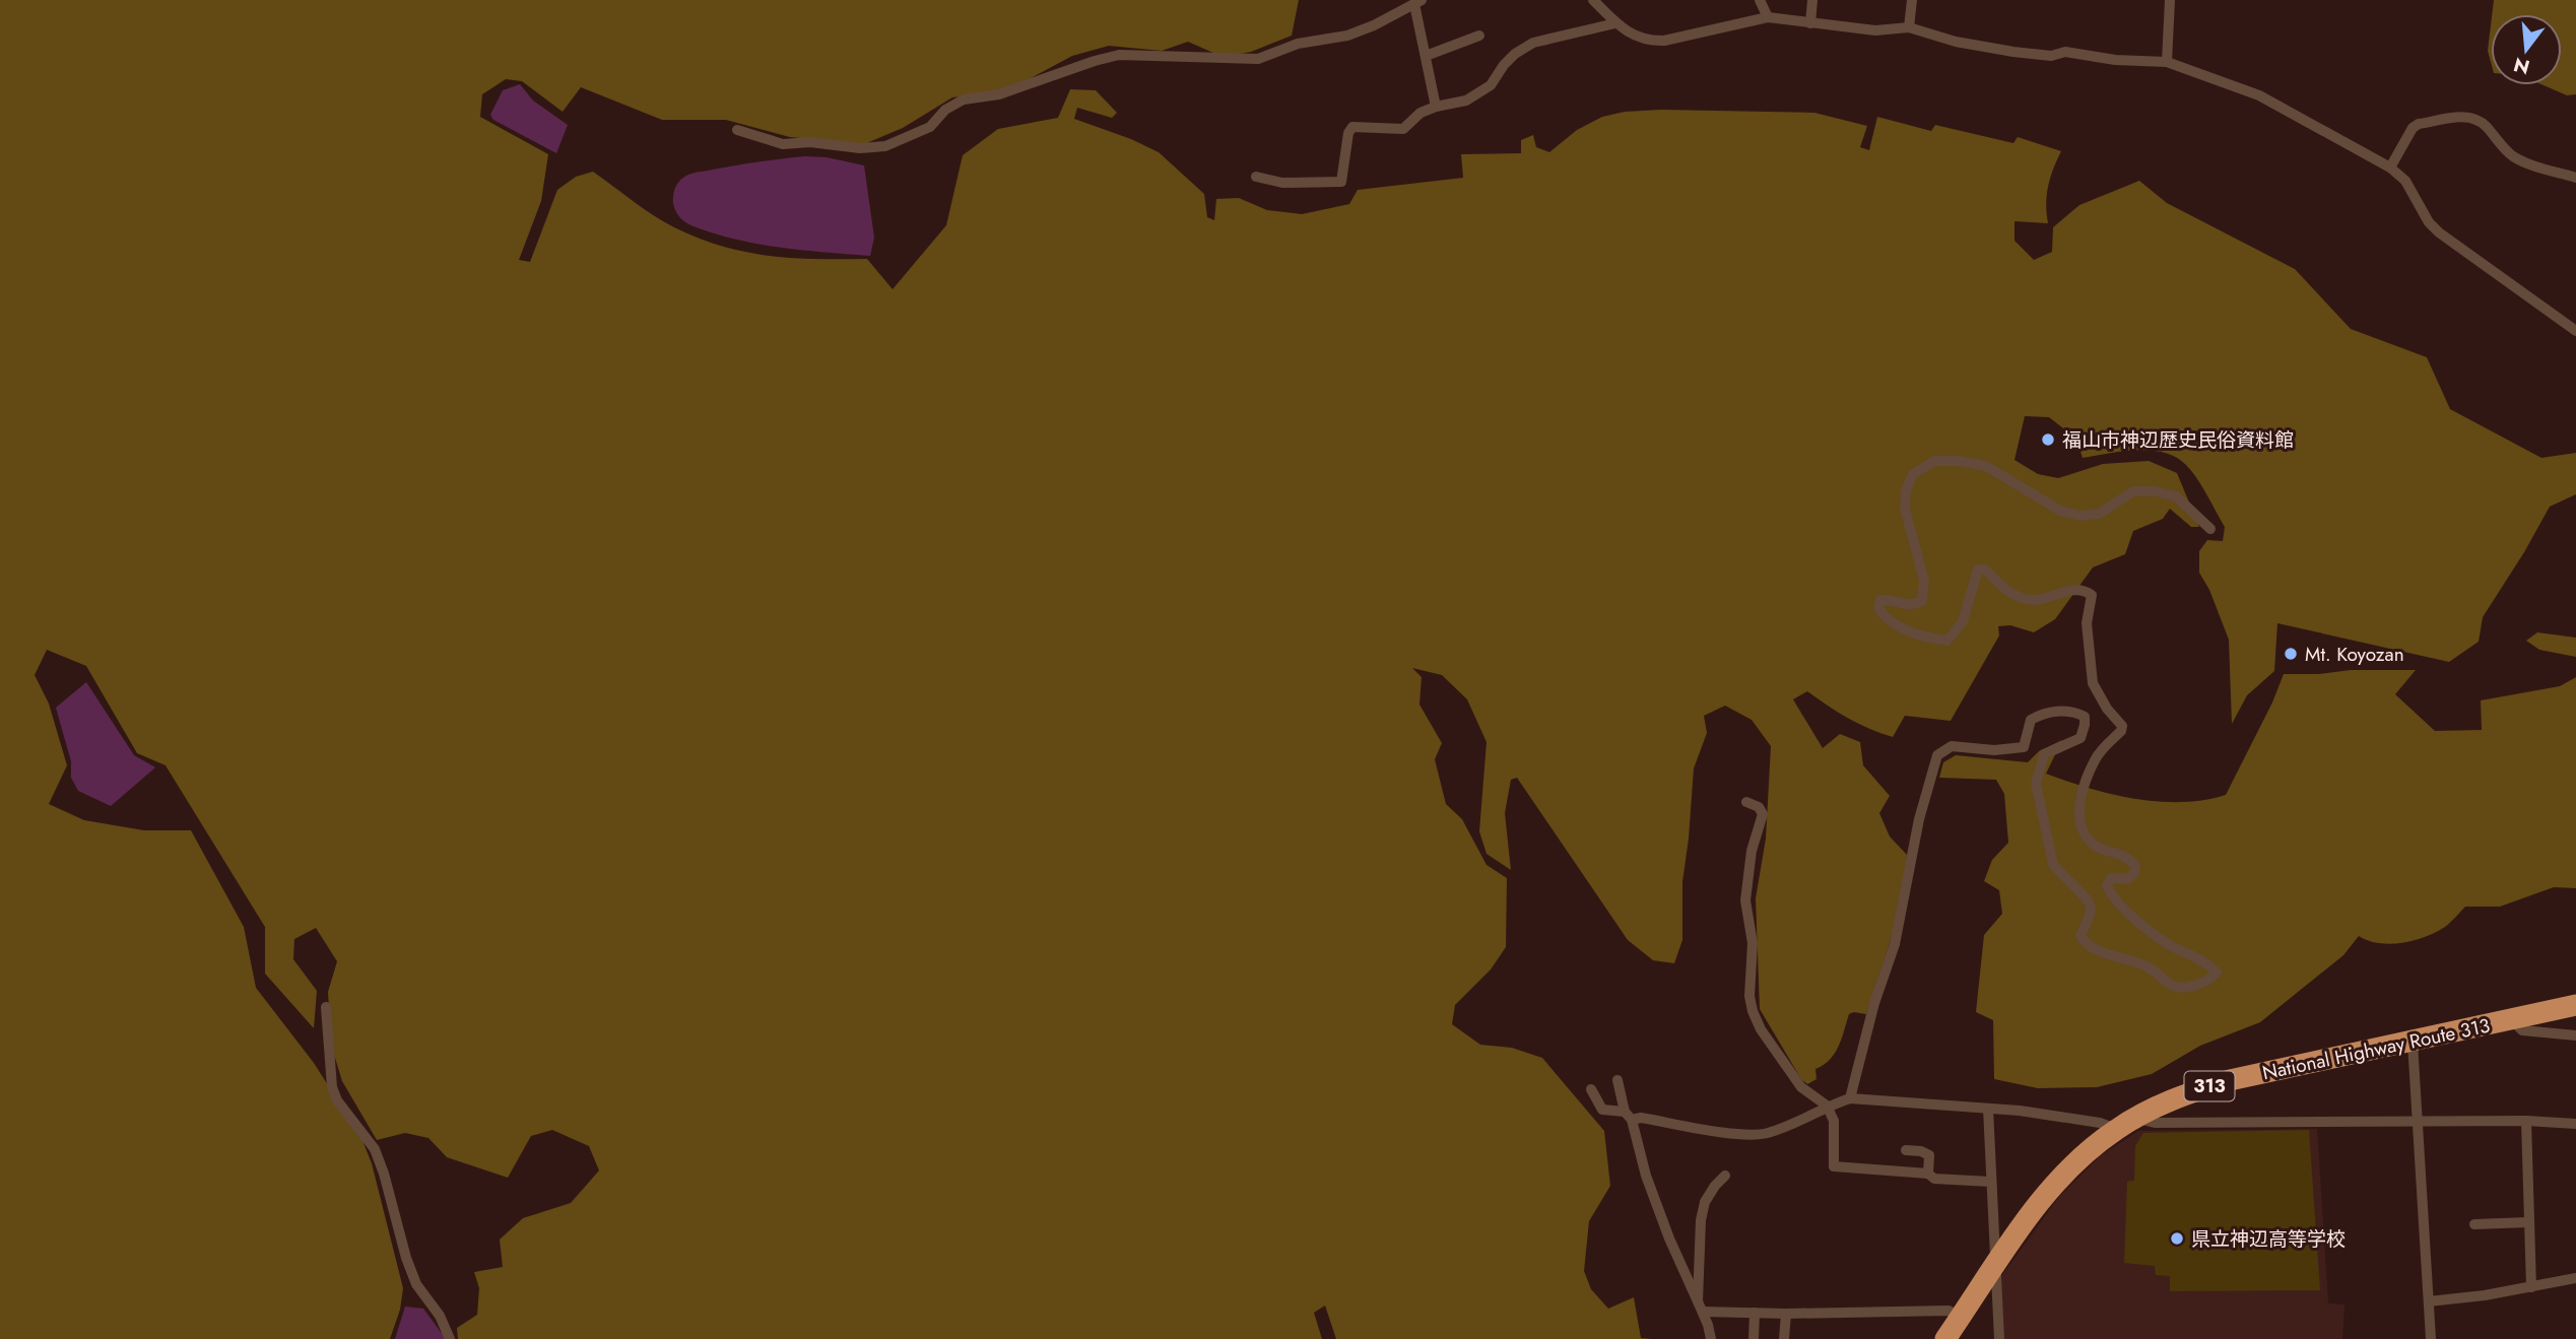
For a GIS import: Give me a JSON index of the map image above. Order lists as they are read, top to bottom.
{
  "streets": {
    "highway": ["National Highway Route 313", "313"]
  },
  "places": ["福山市神辺歴史民俗資料館", "Mt. Koyozan", "県立神辺高等学校"],
  "north": "bottom"
}
